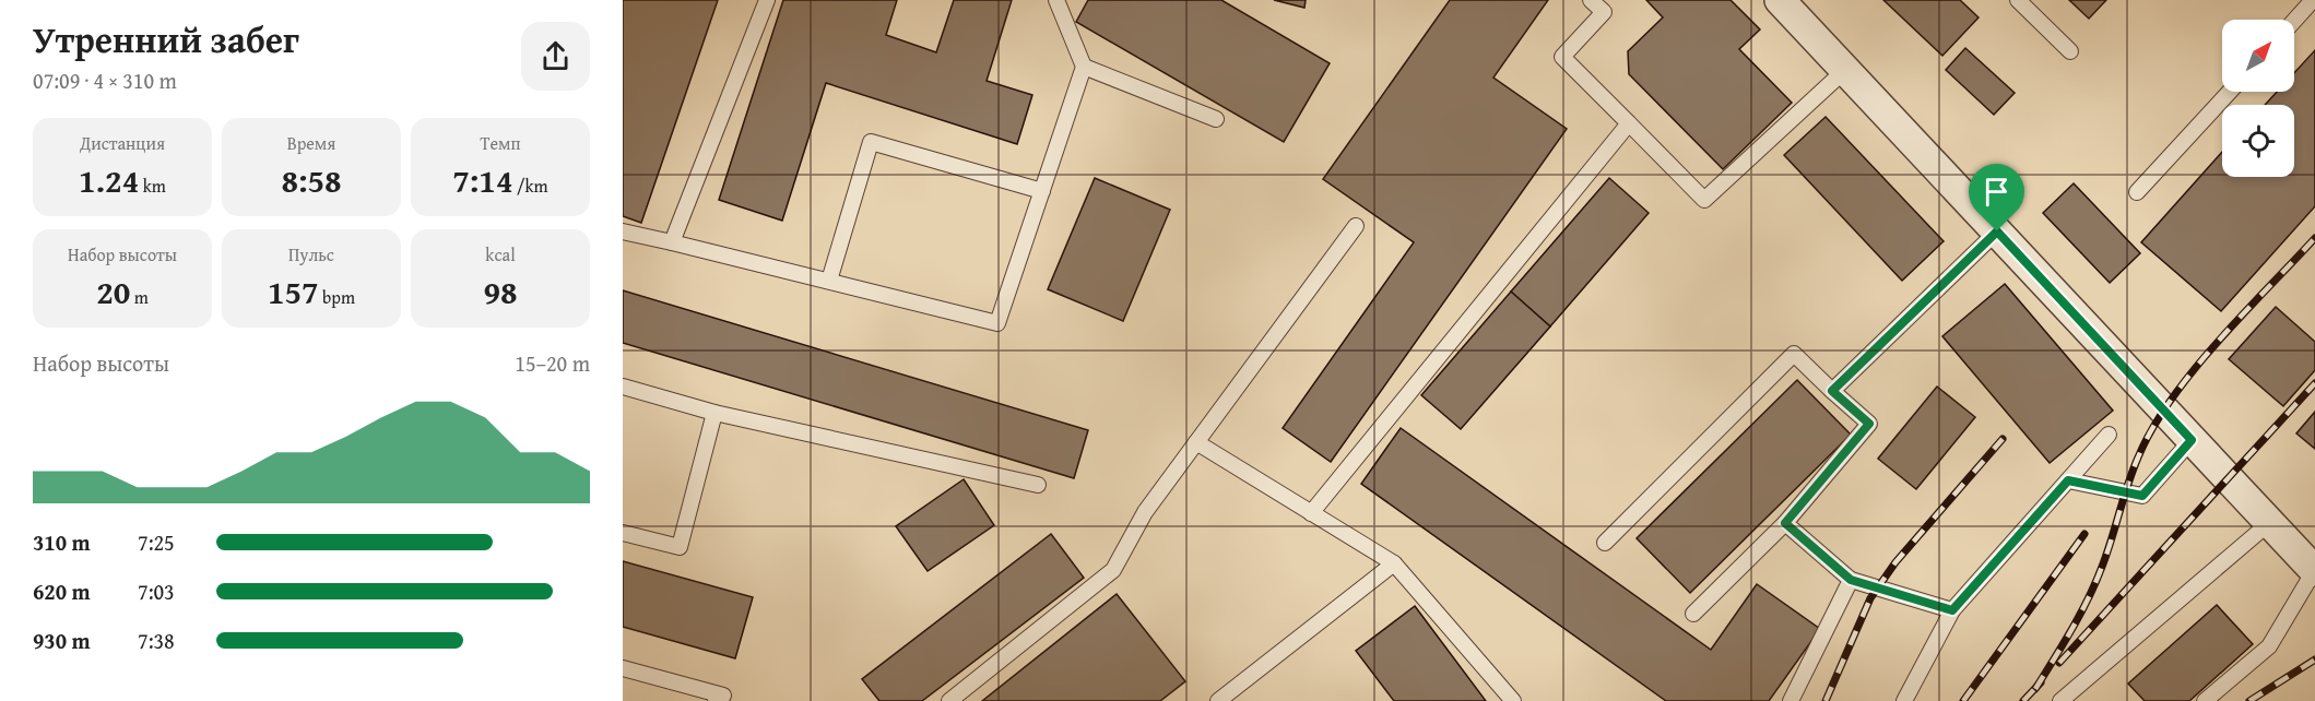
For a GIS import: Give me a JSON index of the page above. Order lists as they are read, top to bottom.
{
  "north": "top right",
  "page": {
    "heading": ["Утренний забег", "07:09 · 4 × 310 m"],
    "stats": [
      ["Дистанция", "1.24 km"],
      ["Время", "8:58"],
      ["Темп", "7:14 /km"],
      ["Набор высоты", "20 m"],
      ["Пульс", "157 bpm"],
      ["kcal", "98"]
    ],
    "chart": ["Набор высоты", "15–20 m"],
    "list": [
      {
        "name": "310 m",
        "note": "7:25"
      },
      {
        "name": "620 m",
        "note": "7:03"
      },
      {
        "name": "930 m",
        "note": "7:38"
      }
    ]
  }
}
